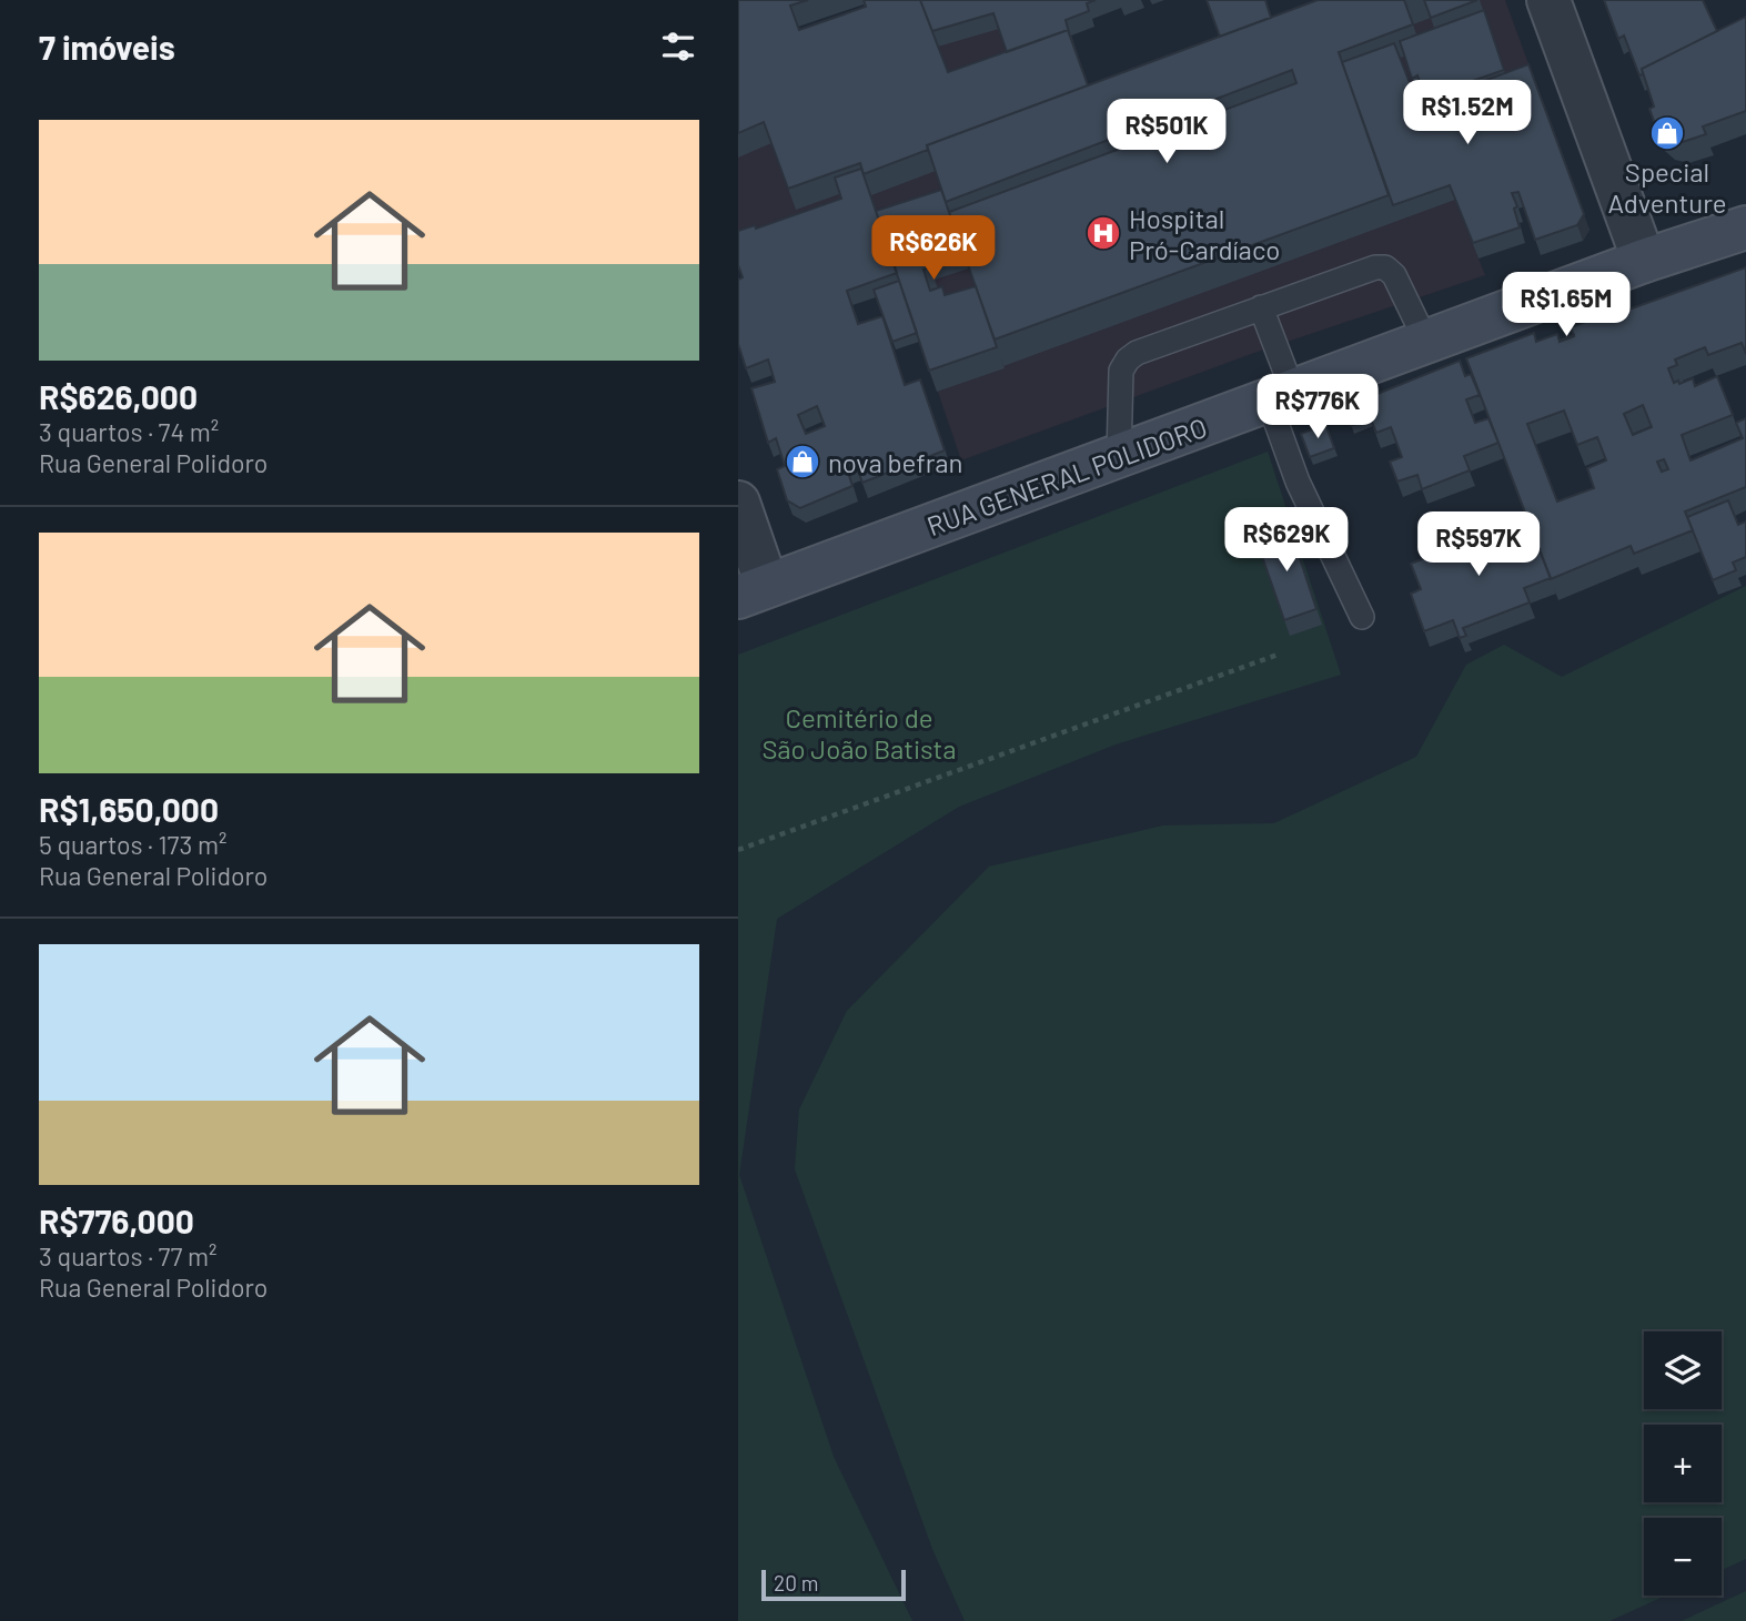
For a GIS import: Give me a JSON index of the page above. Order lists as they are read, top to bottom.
{
  "streets": {
    "main road": ["RUA GENERAL POLIDORO"]
  },
  "parks": ["Cemitério de São João Batista"],
  "places": {
    "shop": ["Special Adventure", "nova befran"],
    "hospital": ["Hospital Pró-Cardíaco"]
  },
  "scale_bar": "20 m",
  "page": {
    "heading": "7 imóveis",
    "price": [
      "R$1.52M",
      "R$501K",
      "R$626K",
      "R$1.65M",
      "R$776K",
      "R$629K",
      "R$597K"
    ],
    "list": [
      {
        "name": "R$626,000",
        "note": "3 quartos · 74 m² · Rua General Polidoro"
      },
      {
        "name": "R$1,650,000",
        "note": "5 quartos · 173 m² · Rua General Polidoro"
      },
      {
        "name": "R$776,000",
        "note": "3 quartos · 77 m² · Rua General Polidoro"
      }
    ],
    "map_buttons": ["+", "−"],
    "scale": "20 m"
  }
}
